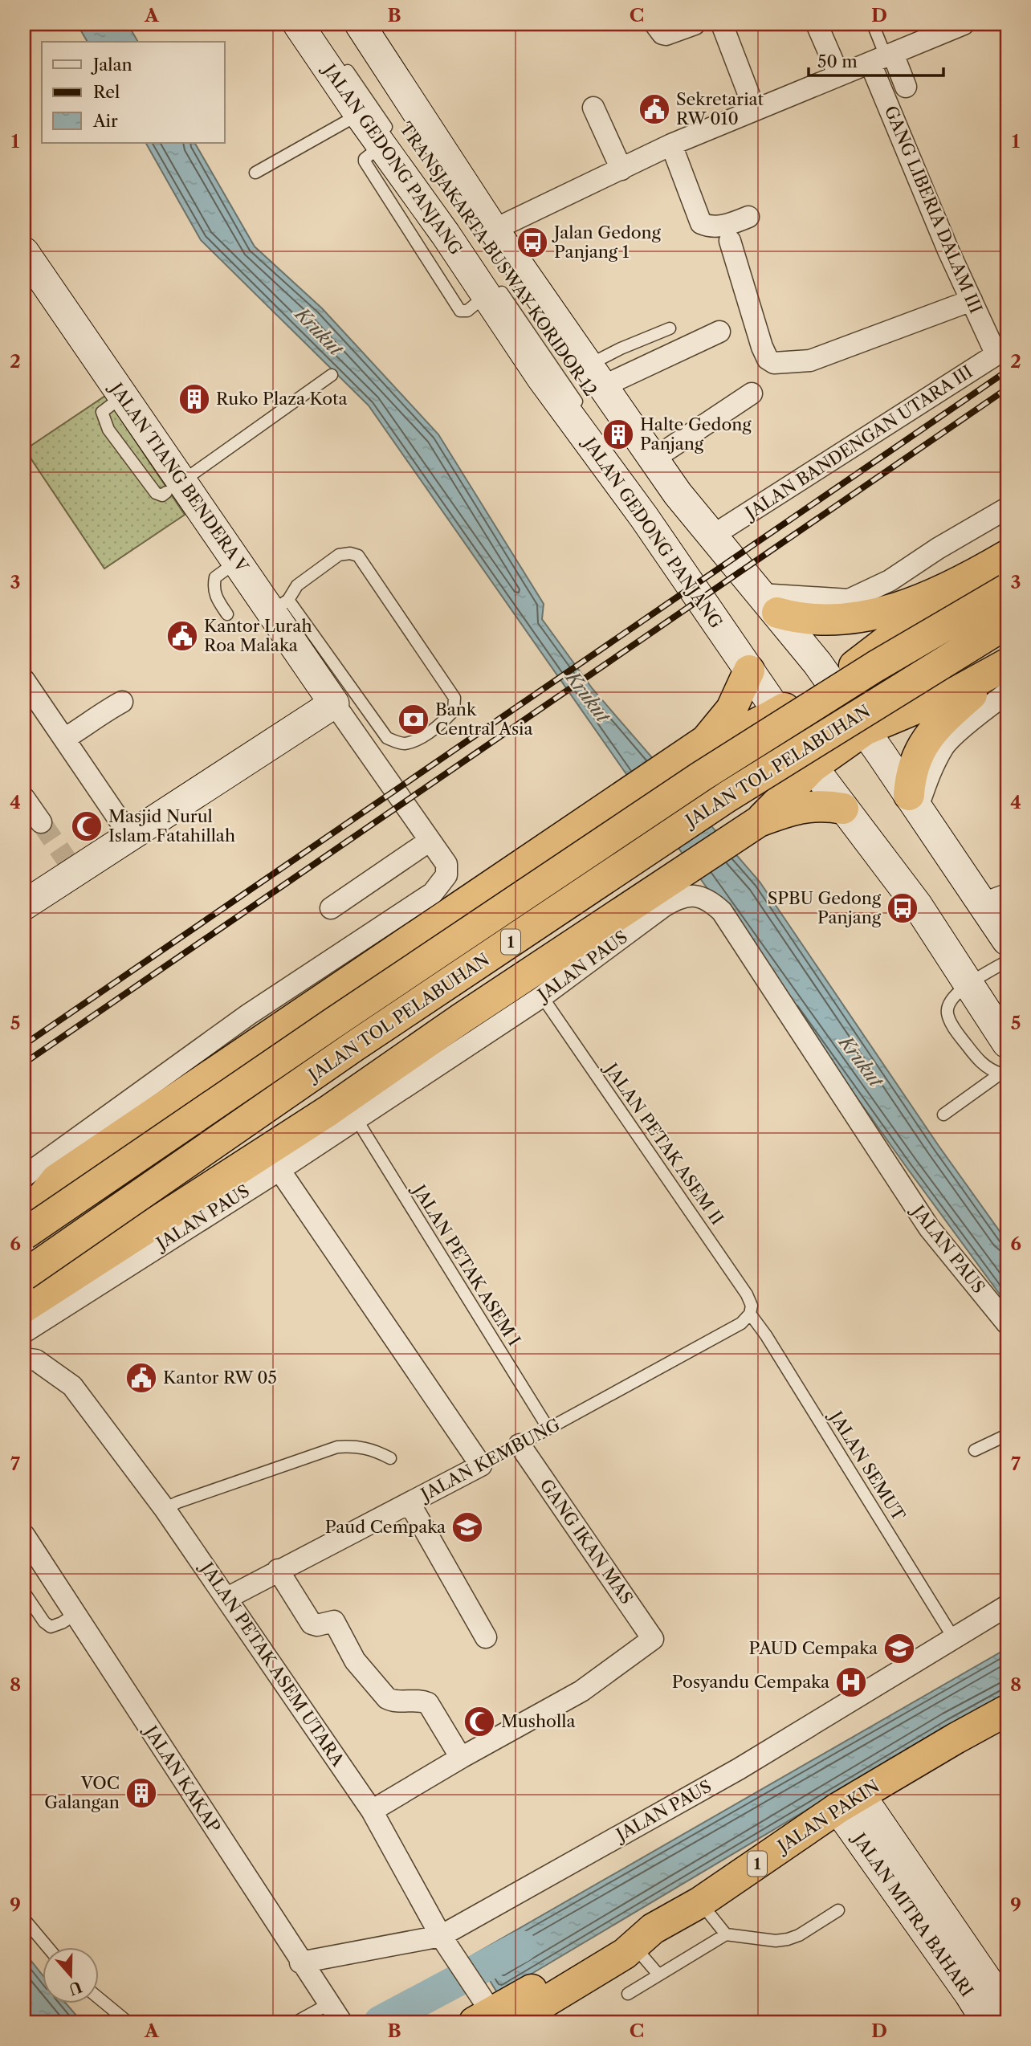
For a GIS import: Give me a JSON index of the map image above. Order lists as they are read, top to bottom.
{
  "streets": {
    "highway": ["JALAN TOL PELABUHAN", "1", "JALAN PAKIN"],
    "main road": ["JALAN GEDONG PANJANG", "JALAN TIANG BENDERA V", "JALAN MITRA BAHARI"],
    "street": [
      "GANG LIBERIA DALAM III",
      "JALAN BANDENGAN UTARA III",
      "JALAN PAUS",
      "JALAN KEMBUNG",
      "GANG IKAN MAS",
      "JALAN PETAK ASEM UTARA",
      "JALAN KAKAP"
    ],
    "lane": [
      "TRANSJAKARTA BUSWAY KORIDOR 12",
      "JALAN PETAK ASEM II",
      "JALAN PETAK ASEM I",
      "JALAN SEMUT"
    ]
  },
  "crossings": [
    ["JALAN GEDONG PANJANG", "TRANSJAKARTA BUSWAY KORIDOR 12"],
    ["GANG LIBERIA DALAM III", "JALAN BANDENGAN UTARA III"],
    ["JALAN PAUS", "JALAN PETAK ASEM II"],
    ["JALAN PAUS", "JALAN PETAK ASEM I"],
    ["JALAN PAUS", "JALAN SEMUT"],
    ["JALAN PAUS", "JALAN PETAK ASEM UTARA"],
    ["JALAN PAUS", "JALAN KAKAP"],
    ["JALAN PETAK ASEM II", "JALAN KEMBUNG"],
    ["JALAN PETAK ASEM II", "JALAN SEMUT"],
    ["JALAN PETAK ASEM I", "JALAN KEMBUNG"],
    ["JALAN KEMBUNG", "JALAN SEMUT"],
    ["JALAN KEMBUNG", "GANG IKAN MAS"],
    ["JALAN KEMBUNG", "JALAN PETAK ASEM UTARA"],
    ["JALAN PETAK ASEM UTARA", "JALAN PAKIN"],
    ["JALAN PAKIN", "JALAN MITRA BAHARI"]
  ],
  "water": ["Krukut"],
  "places": {
    "public building": ["Sekretariat RW 010", "Kantor Lurah Roa Malaka", "Kantor RW 05"],
    "bus stop": ["Jalan Gedong Panjang 1", "SPBU Gedong Panjang"],
    "building": ["Ruko Plaza Kota", "Halte Gedong Panjang", "VOC Galangan"],
    "bank": ["Bank Central Asia"],
    "mosque": ["Masjid Nurul Islam Fatahillah", "Musholla"],
    "school or university": ["Paud Cempaka", "PAUD Cempaka"],
    "hospital": ["Posyandu Cempaka"]
  },
  "legend": ["Jalan", "Rel", "Air"],
  "scale_bar": "50 m",
  "north": "bottom",
  "grid": {
    "columns": [
      "A",
      "B",
      "C",
      "D"
    ],
    "rows": [
      "1",
      "2",
      "3",
      "4",
      "5",
      "6",
      "7",
      "8",
      "9"
    ]
  }
}
